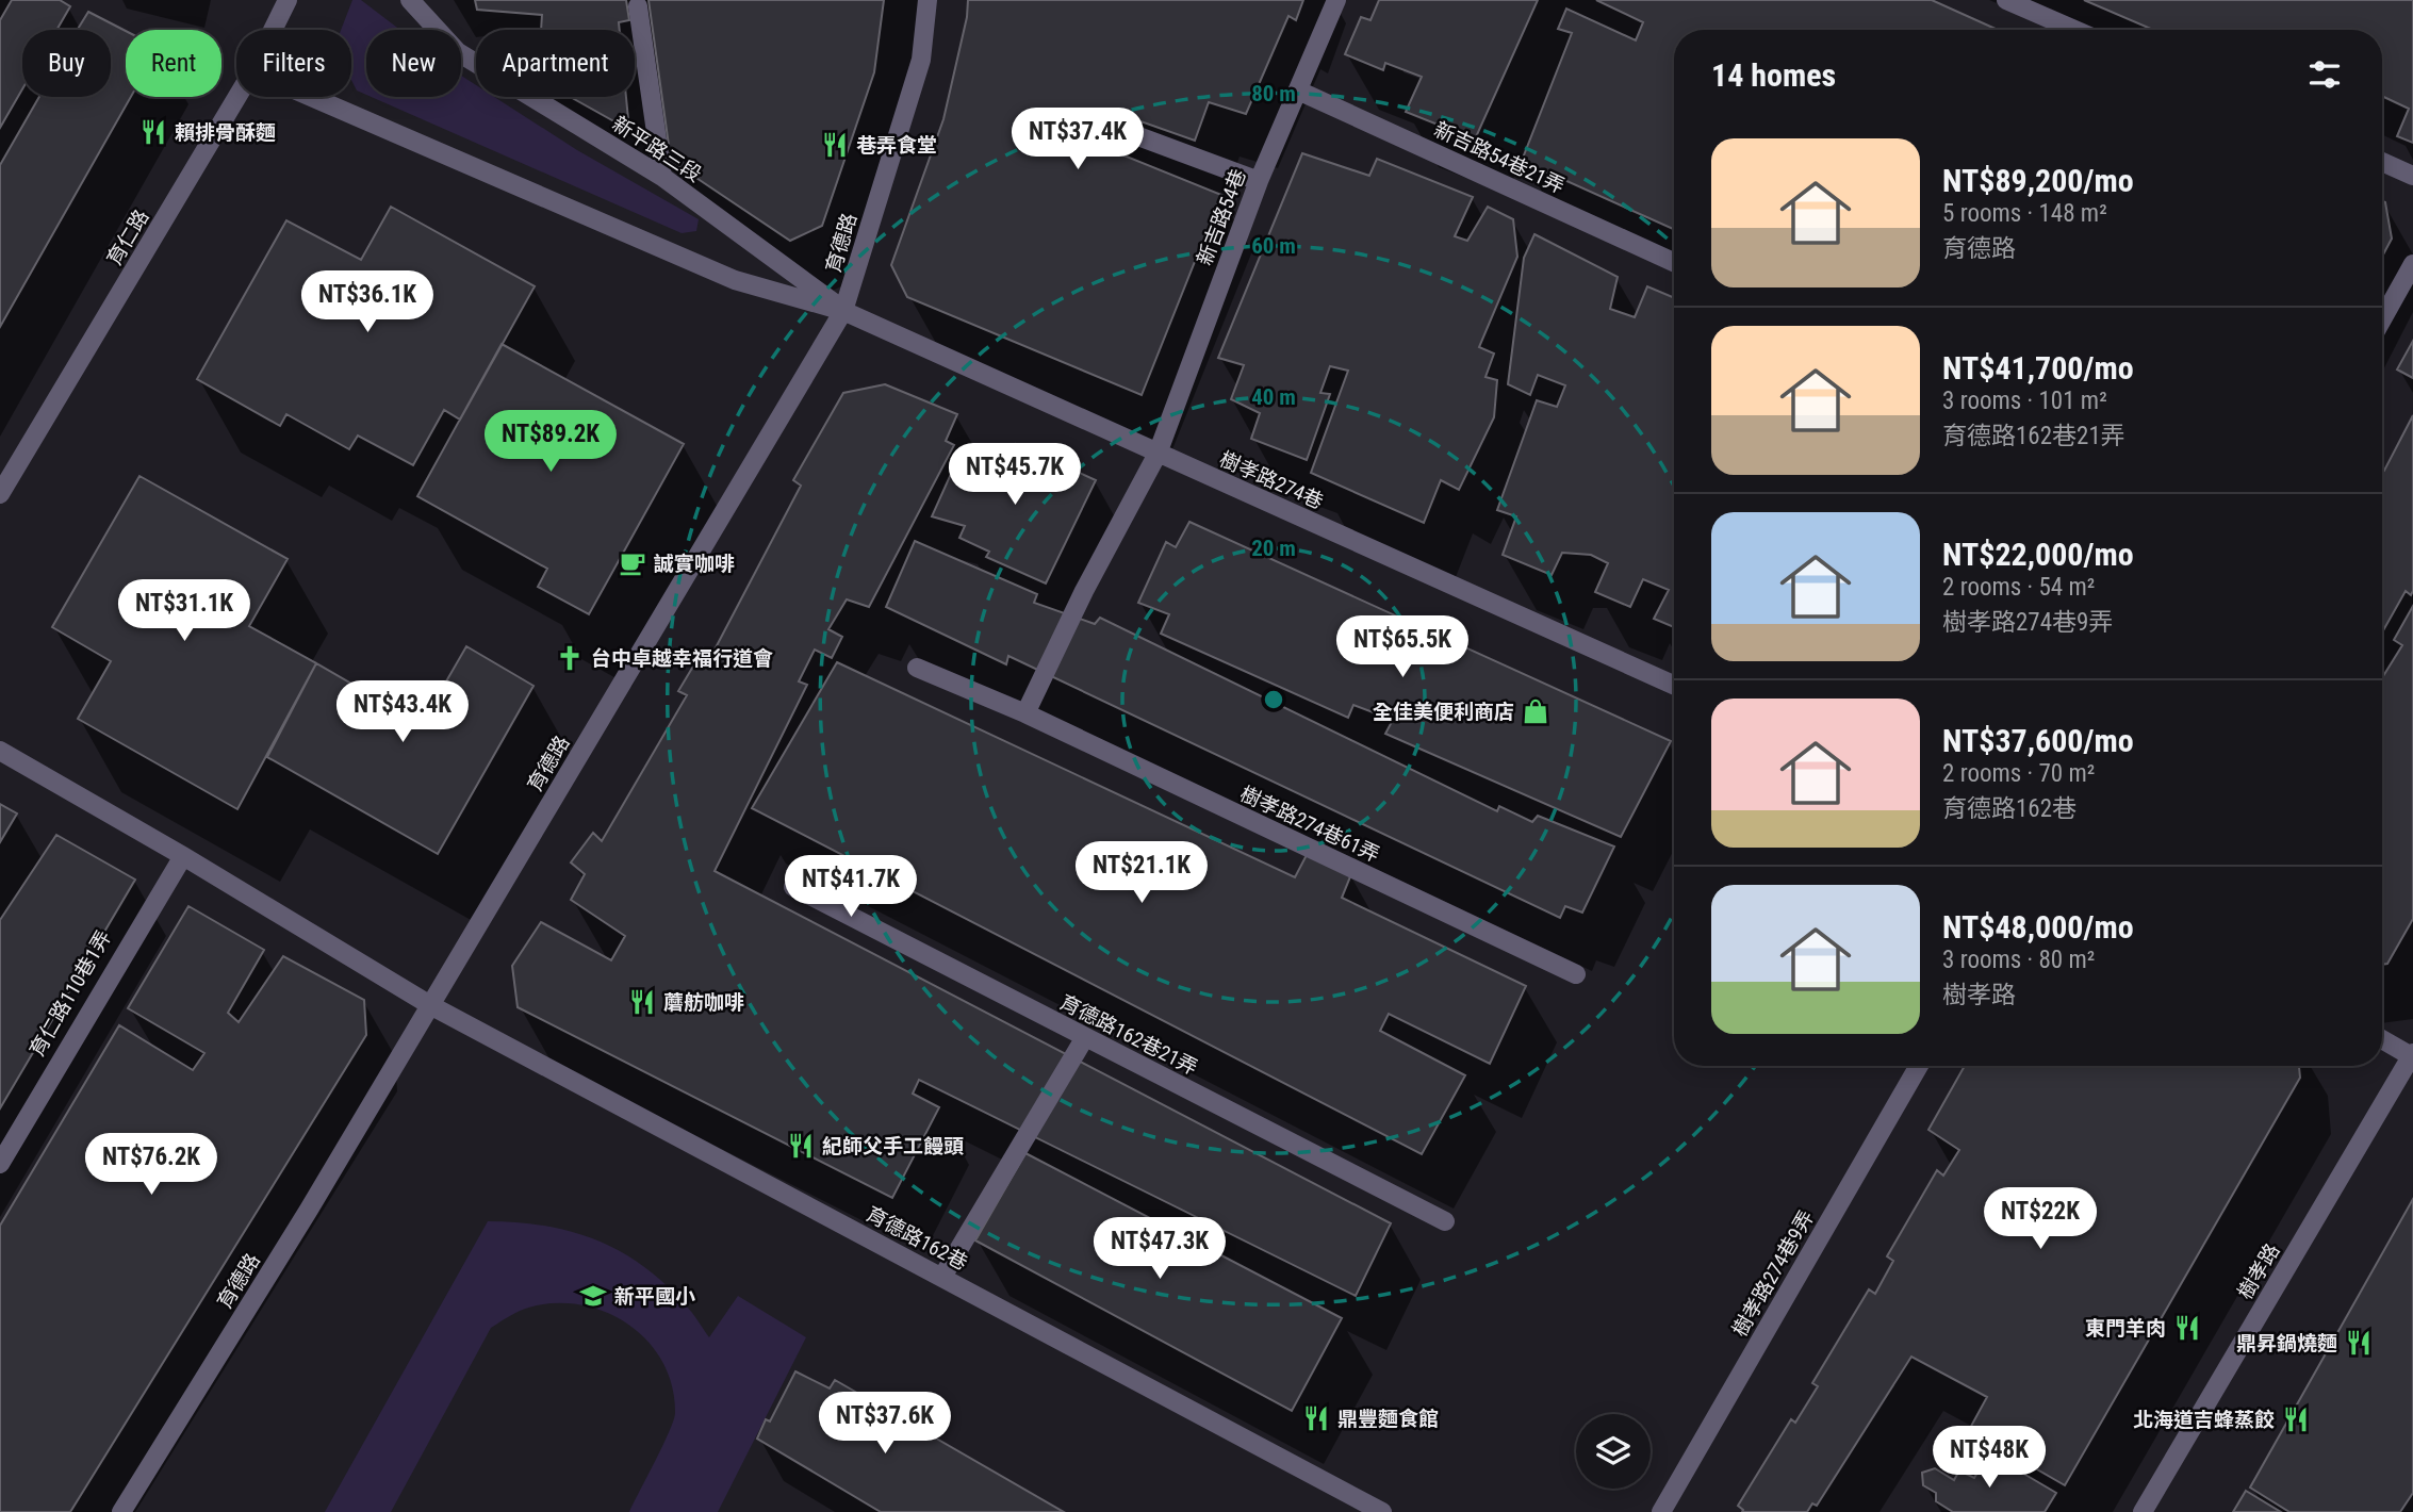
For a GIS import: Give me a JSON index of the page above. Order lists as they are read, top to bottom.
{
  "streets": {
    "street": [
      "新平路三段",
      "新吉路54巷21弄",
      "新吉路54巷",
      "育仁路",
      "育德路",
      "樹孝路274巷",
      "樹孝路274巷61弄",
      "育仁路110巷1弄",
      "育德路162巷21弄",
      "育德路162巷",
      "樹孝路",
      "樹孝路274巷9弄"
    ]
  },
  "crossings": [
    ["新平路三段", "育德路"],
    ["新平路三段", "樹孝路274巷"],
    ["新吉路54巷21弄", "新吉路54巷"],
    ["新吉路54巷", "樹孝路274巷"],
    ["育德路", "樹孝路274巷"],
    ["育德路", "育德路162巷"]
  ],
  "places": {
    "restaurant": [
      "賴排骨酥麵",
      "巷弄食堂",
      "蘑舫咖啡",
      "紀師父手工饅頭",
      "東門羊肉",
      "鼎昇鍋燒麵",
      "鼎豐麵食館",
      "北海道吉蜂蒸餃"
    ],
    "cafe": ["誠實咖啡"],
    "church": ["台中卓越幸福行道會"],
    "shop": ["全佳美便利商店"],
    "school or university": ["新平國小"]
  },
  "page": {
    "chip": [
      "Buy",
      "Rent",
      "Filters",
      "New",
      "Apartment"
    ],
    "heading": "14 homes",
    "price": [
      "NT$37.4K",
      "NT$36.1K",
      "NT$89.2K",
      "NT$45.7K",
      "NT$31.1K",
      "NT$65.5K",
      "NT$43.4K",
      "NT$21.1K",
      "NT$41.7K",
      "NT$76.2K",
      "NT$22K",
      "NT$47.3K",
      "NT$37.6K",
      "NT$48K"
    ],
    "list": [
      {
        "name": "NT$89,200/mo",
        "note": "5 rooms · 148 m² · 育德路"
      },
      {
        "name": "NT$41,700/mo",
        "note": "3 rooms · 101 m² · 育德路162巷21弄"
      },
      {
        "name": "NT$22,000/mo",
        "note": "2 rooms · 54 m² · 樹孝路274巷9弄"
      },
      {
        "name": "NT$37,600/mo",
        "note": "2 rooms · 70 m² · 育德路162巷"
      },
      {
        "name": "NT$48,000/mo",
        "note": "3 rooms · 80 m² · 樹孝路"
      }
    ]
  },
  "rings": [
    "80 m",
    "60 m",
    "40 m",
    "20 m"
  ]
}
